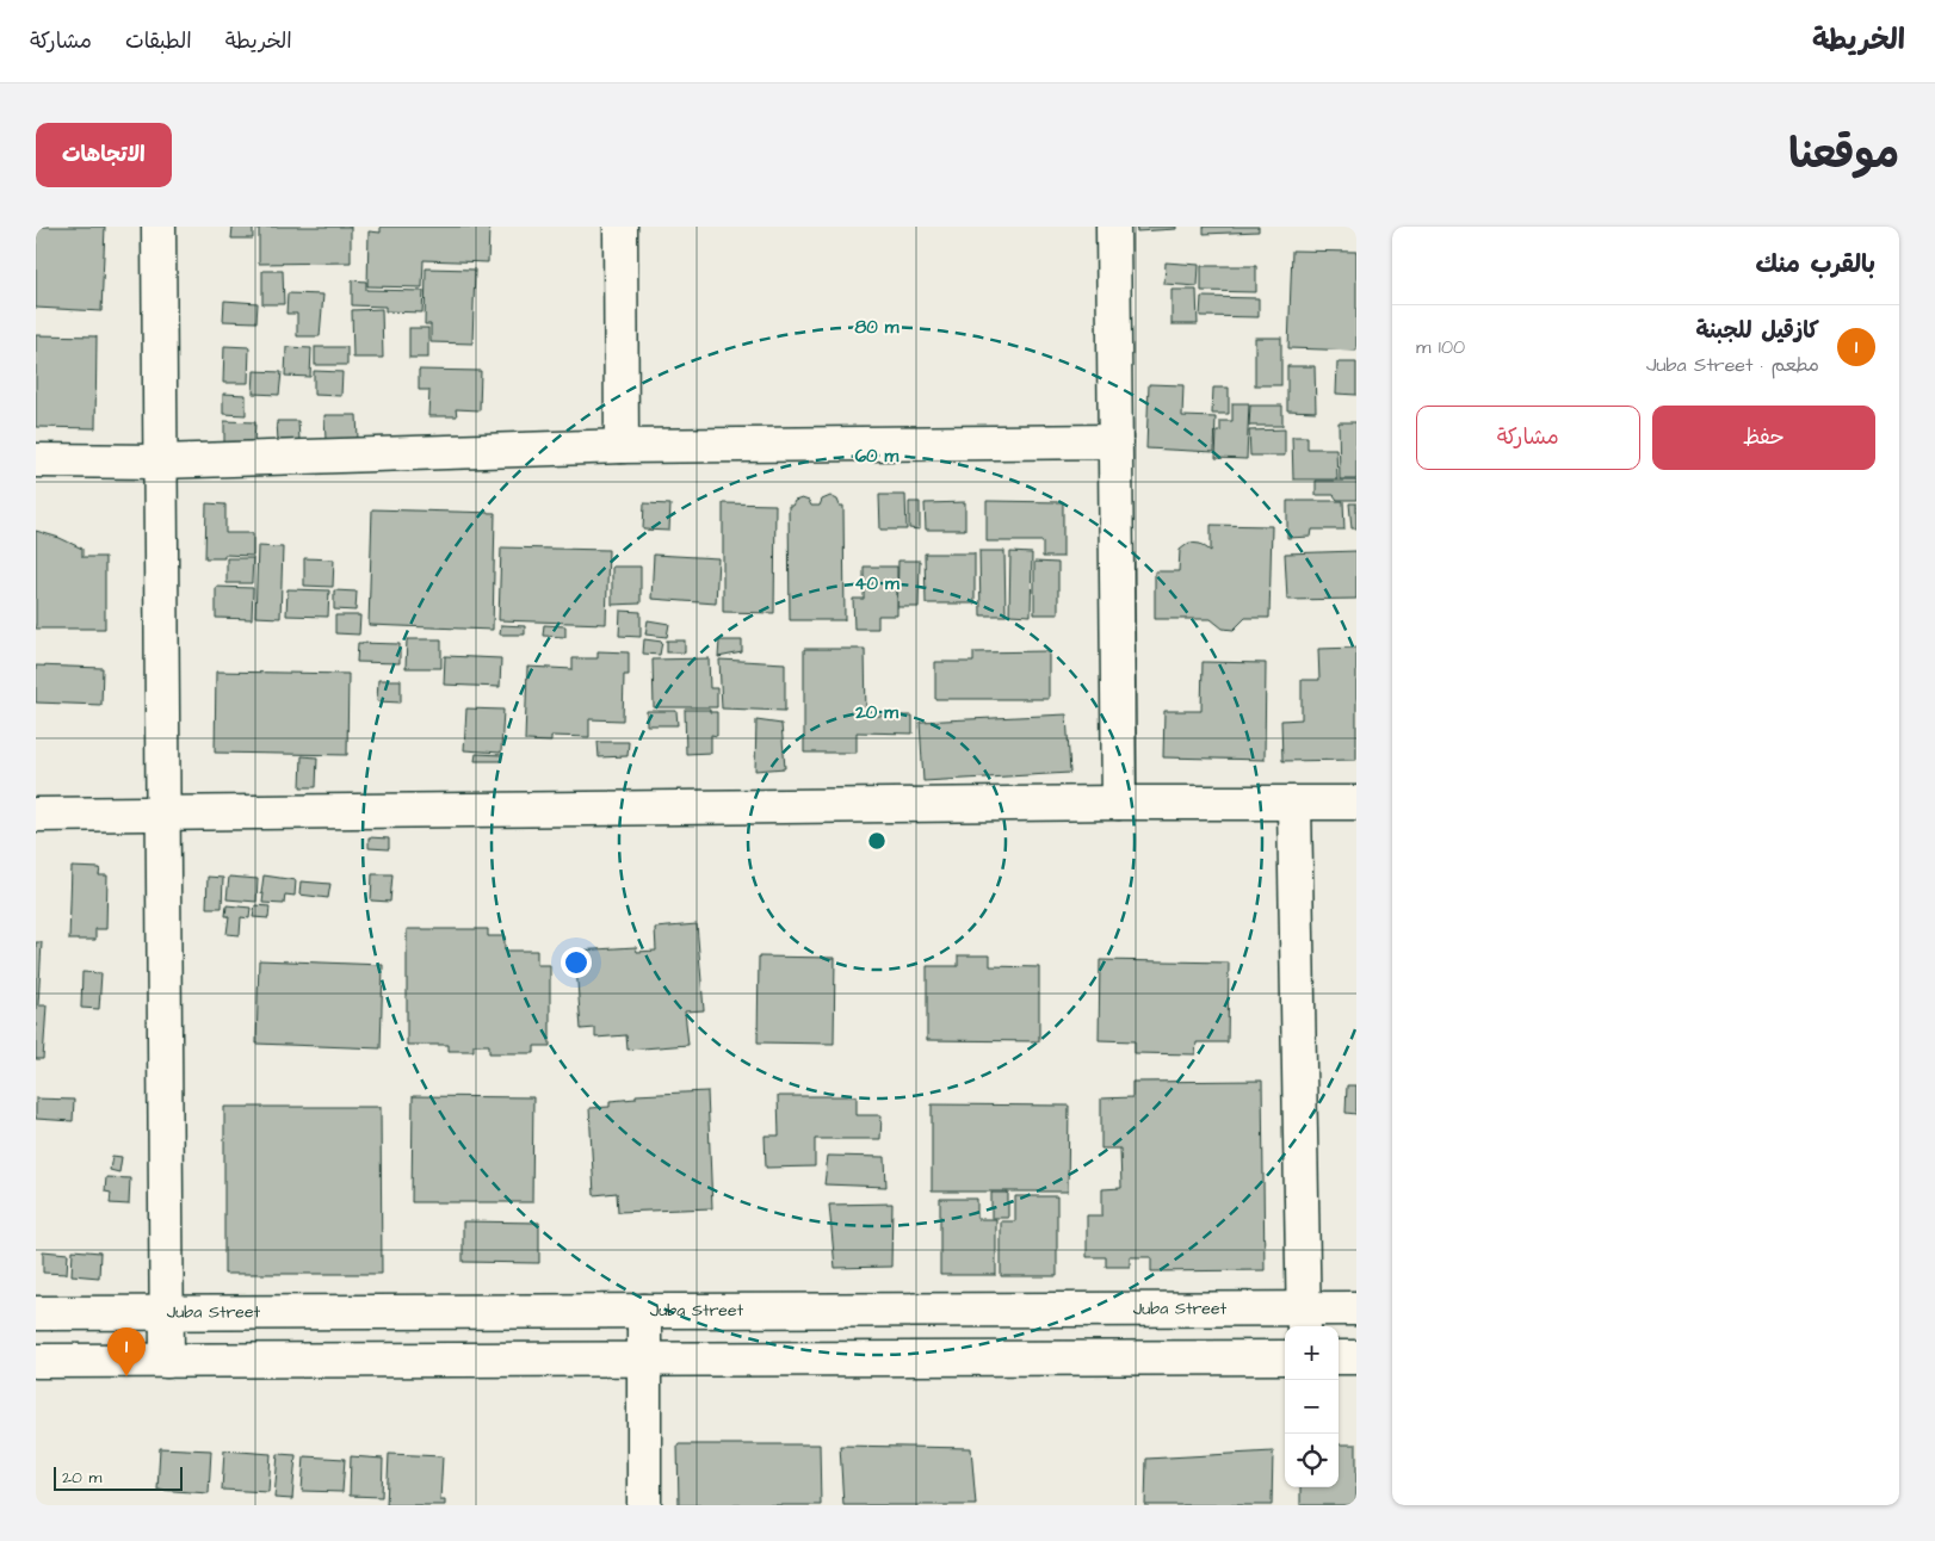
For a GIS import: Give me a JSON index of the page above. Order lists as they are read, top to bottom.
{
  "streets": {
    "street": ["Juba Street"]
  },
  "scale_bar": "20 m",
  "page": {
    "header": "الخريطة",
    "nav": ["الخريطة", "الطبقات", "مشاركة"],
    "title": "موقعنا",
    "buttons": [
      "الاتجاهات",
      ["حفظ", "مشاركة"]
    ],
    "heading": "بالقرب منك",
    "list": [
      {
        "mark": "1",
        "name": "كازقيل للجبنة",
        "note": "مطعم · Juba Street",
        "value": "100 m"
      }
    ],
    "map_buttons": ["+", "−"],
    "pins": "1",
    "scale": "20 m"
  },
  "rings": [
    "80 m",
    "60 m",
    "40 m",
    "20 m"
  ]
}
